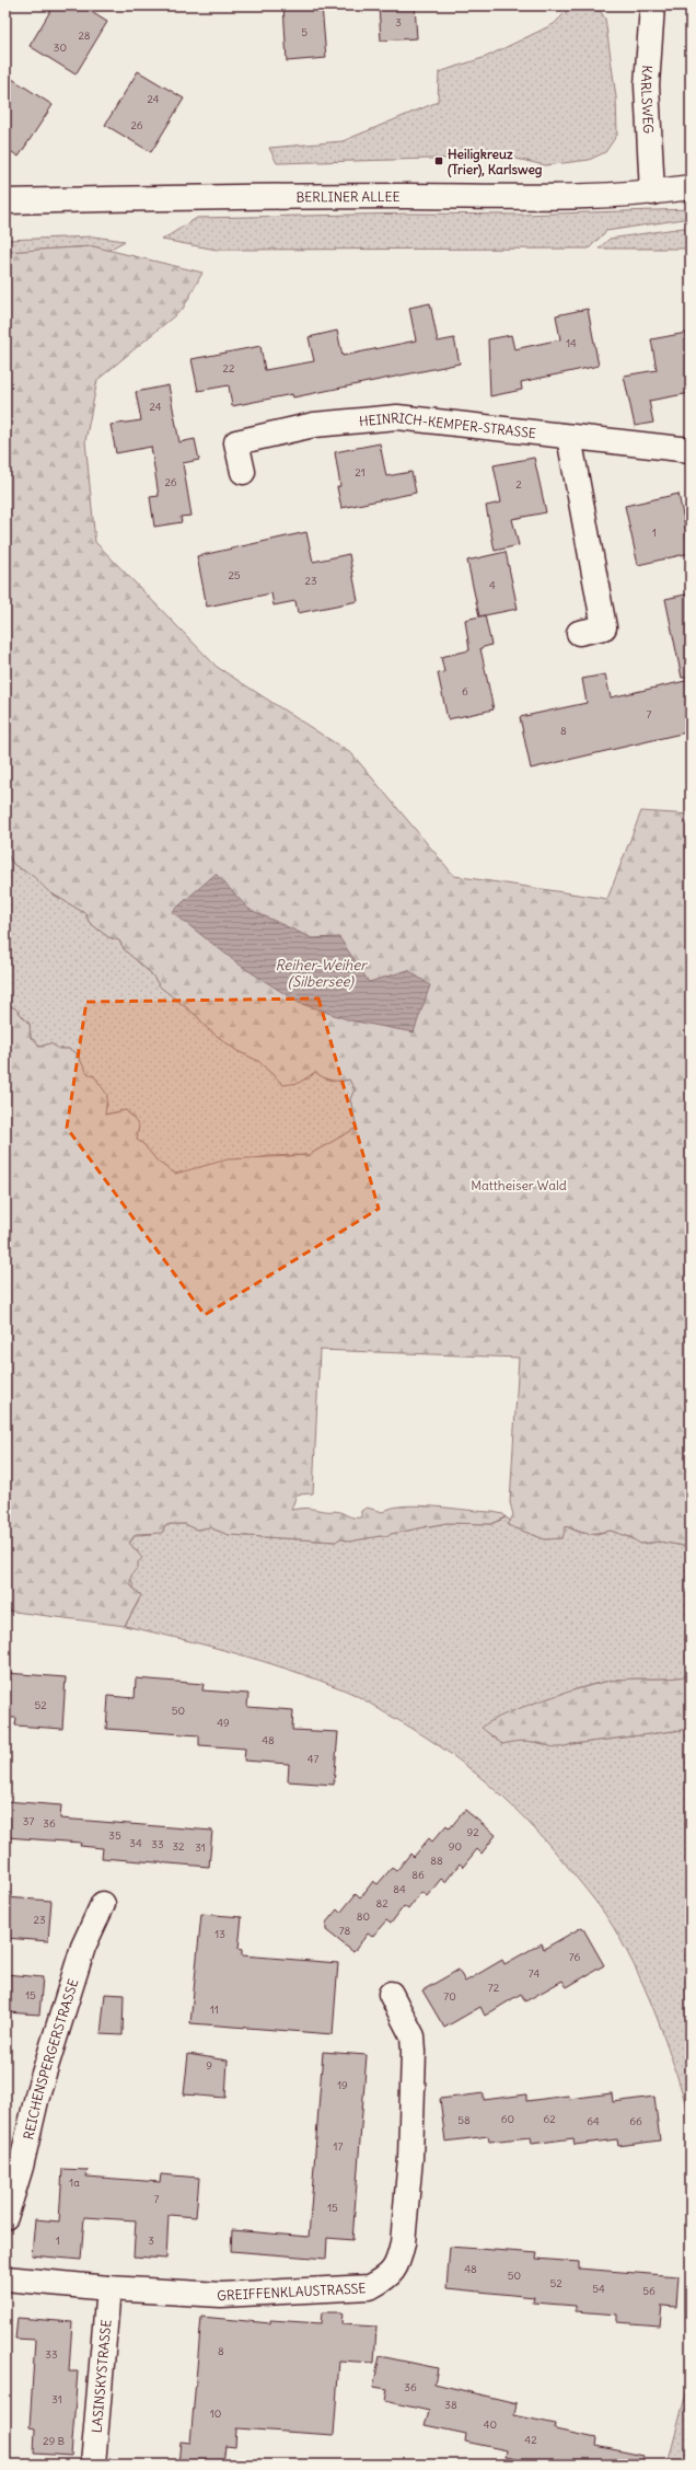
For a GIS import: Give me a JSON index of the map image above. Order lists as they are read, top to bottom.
{
  "streets": {
    "street": [
      "KARLSWEG",
      "BERLINER ALLEE",
      "HEINRICH-KEMPER-STRASSE",
      "REICHENSPERGERSTRASSE",
      "GREIFFENKLAUSTRASSE",
      "LASINSKYSTRASSE"
    ]
  },
  "crossings": [
    ["KARLSWEG", "BERLINER ALLEE"],
    ["GREIFFENKLAUSTRASSE", "LASINSKYSTRASSE"]
  ],
  "water": ["Reiher-Weiher (Silbersee)"],
  "parks": ["Mattheiser Wald"],
  "places": {
    "transit": ["Heiligkreuz (Trier), Karlsweg"]
  },
  "house_numbers": [
    "3",
    "5",
    "28",
    "30",
    "24",
    "26",
    "14",
    "22",
    "24",
    "21",
    "26",
    "2",
    "1",
    "25",
    "23",
    "4",
    "6",
    "7",
    "8",
    "52",
    "50",
    "49",
    "48",
    "47",
    "37",
    "36",
    "92",
    "35",
    "34",
    "33",
    "32",
    "90",
    "31",
    "88",
    "86",
    "84",
    "82",
    "80",
    "23",
    "78",
    "13",
    "76",
    "74",
    "72",
    "15",
    "70",
    "11",
    "9",
    "19",
    "60",
    "62",
    "58",
    "64",
    "66",
    "17",
    "1a",
    "7",
    "15",
    "1",
    "3",
    "48",
    "50",
    "52",
    "54",
    "56",
    "8",
    "33",
    "36",
    "31",
    "38",
    "10",
    "40",
    "42",
    "29 B"
  ]
}
